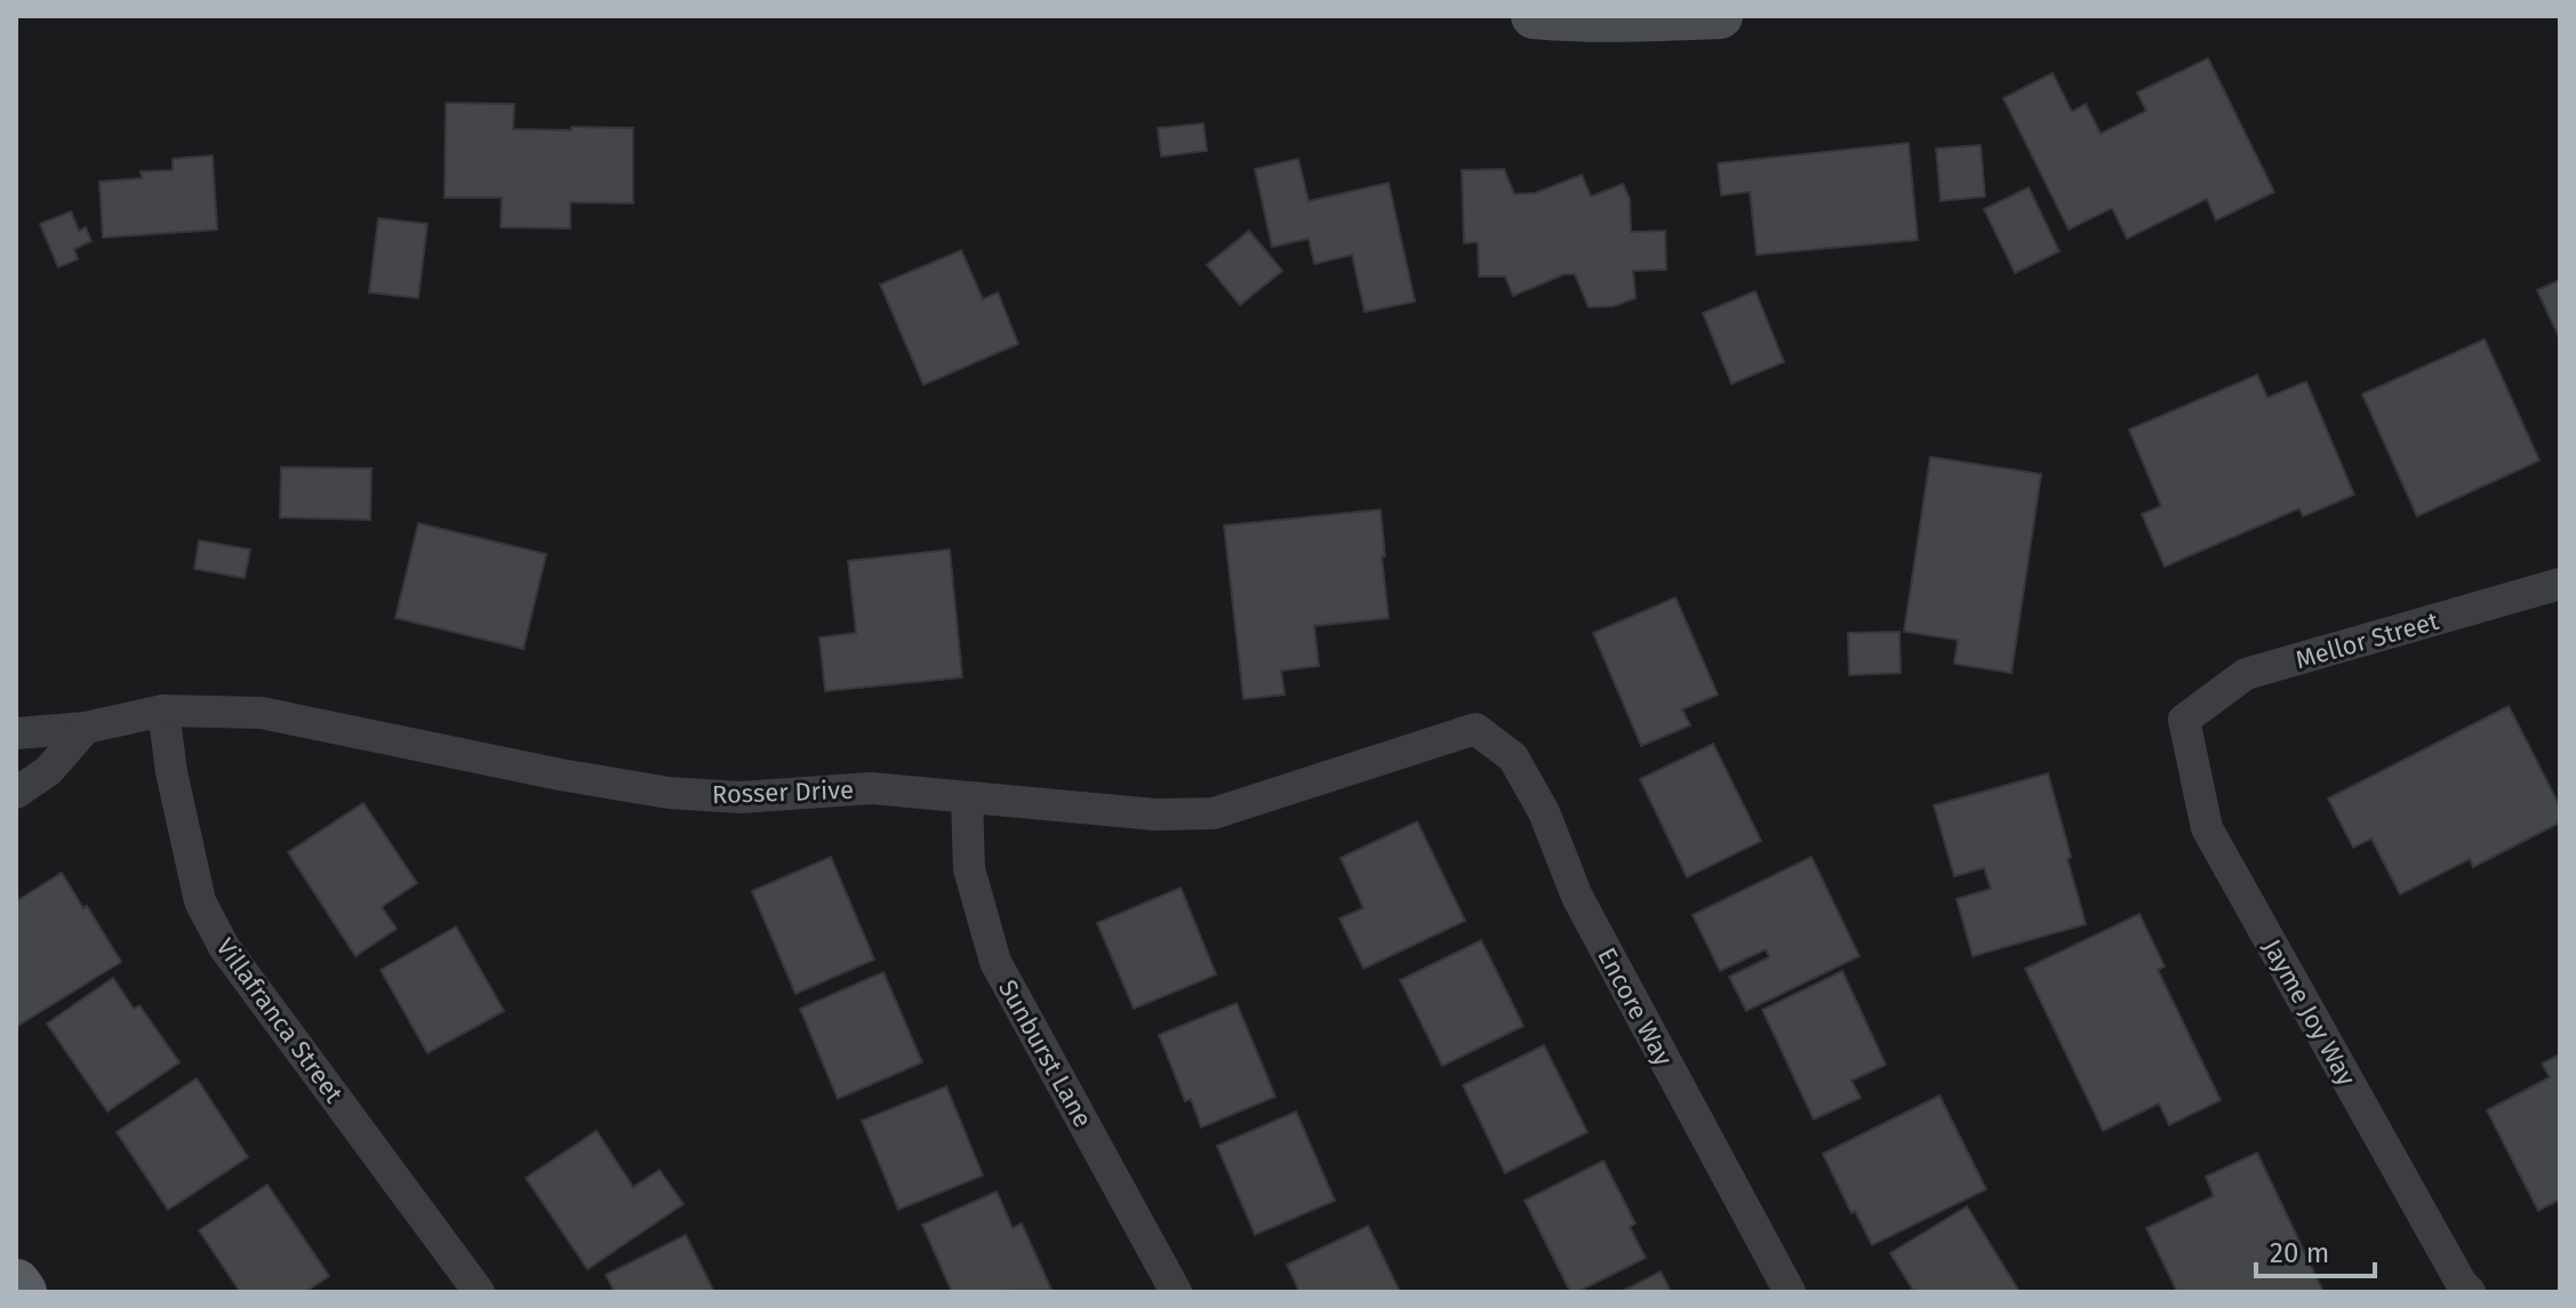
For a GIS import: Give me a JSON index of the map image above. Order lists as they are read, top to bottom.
{
  "streets": {
    "street": [
      "Mellor Street",
      "Rosser Drive",
      "Encore Way",
      "Jayme Joy Way",
      "Villafranca Street",
      "Sunburst Lane"
    ]
  },
  "crossings": [
    ["Mellor Street", "Jayme Joy Way"],
    ["Rosser Drive", "Encore Way"],
    ["Rosser Drive", "Villafranca Street"],
    ["Rosser Drive", "Sunburst Lane"]
  ],
  "scale_bar": "20 m"
}
